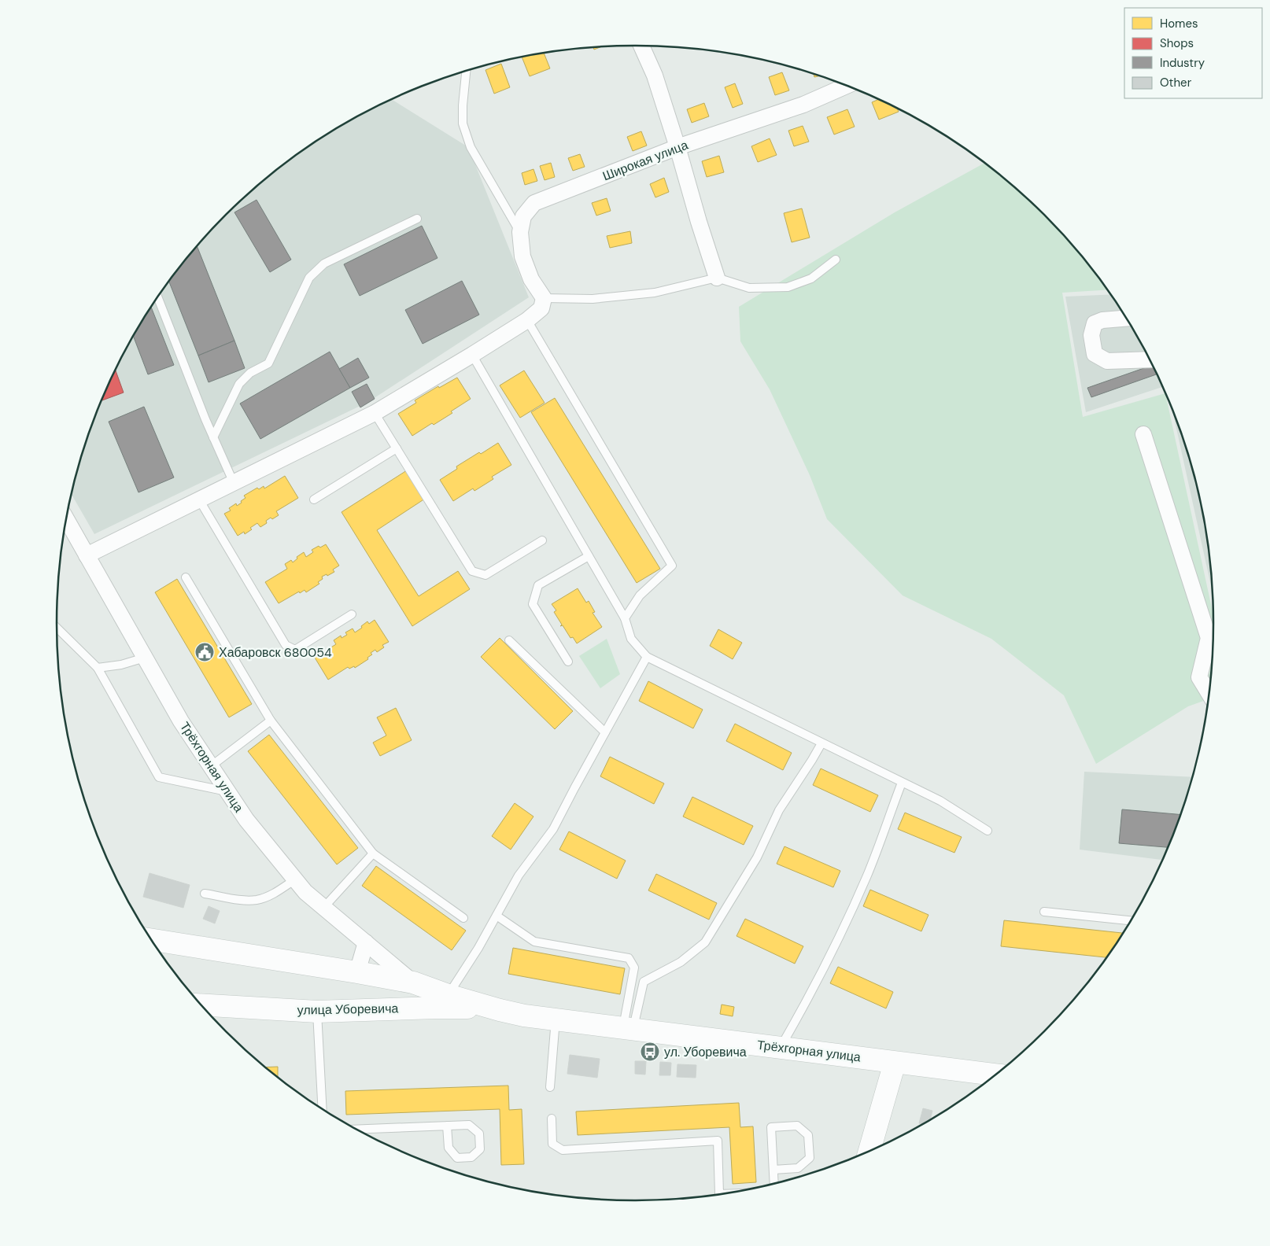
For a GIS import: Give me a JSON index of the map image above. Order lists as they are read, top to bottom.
{
  "streets": {
    "main road": ["Трёхгорная улица", "улица Уборевича"],
    "street": ["Широкая улица"]
  },
  "crossings": [
    ["Трёхгорная улица", "улица Уборевича"]
  ],
  "places": {
    "public building": ["Хабаровск 680054"],
    "bus stop": ["ул. Уборевича"]
  },
  "legend": [
    "Homes",
    "Shops",
    "Industry",
    "Other"
  ]
}
